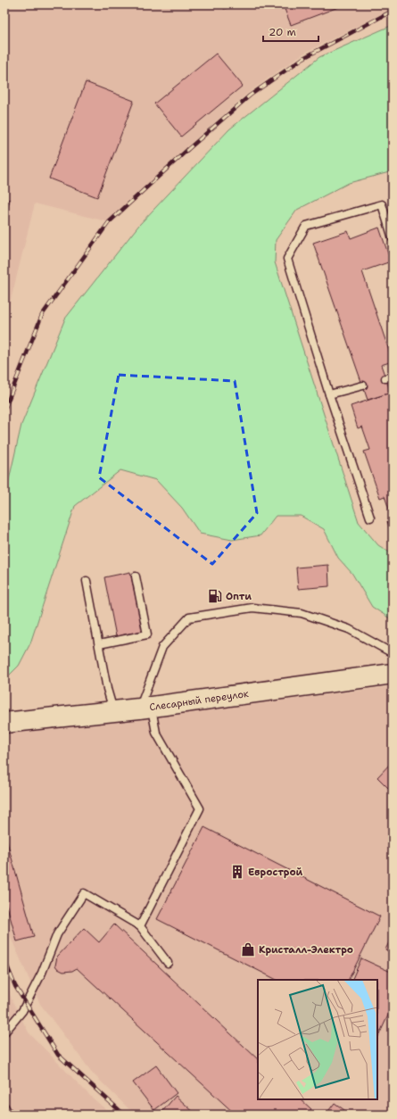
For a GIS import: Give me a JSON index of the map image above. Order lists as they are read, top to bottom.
{
  "streets": {
    "main road": ["Слесарный переулок"]
  },
  "places": {
    "fuel station": ["Опти"],
    "building": ["Еврострой"],
    "shop": ["Кристалл-Электро"]
  },
  "scale_bar": "20 m"
}
